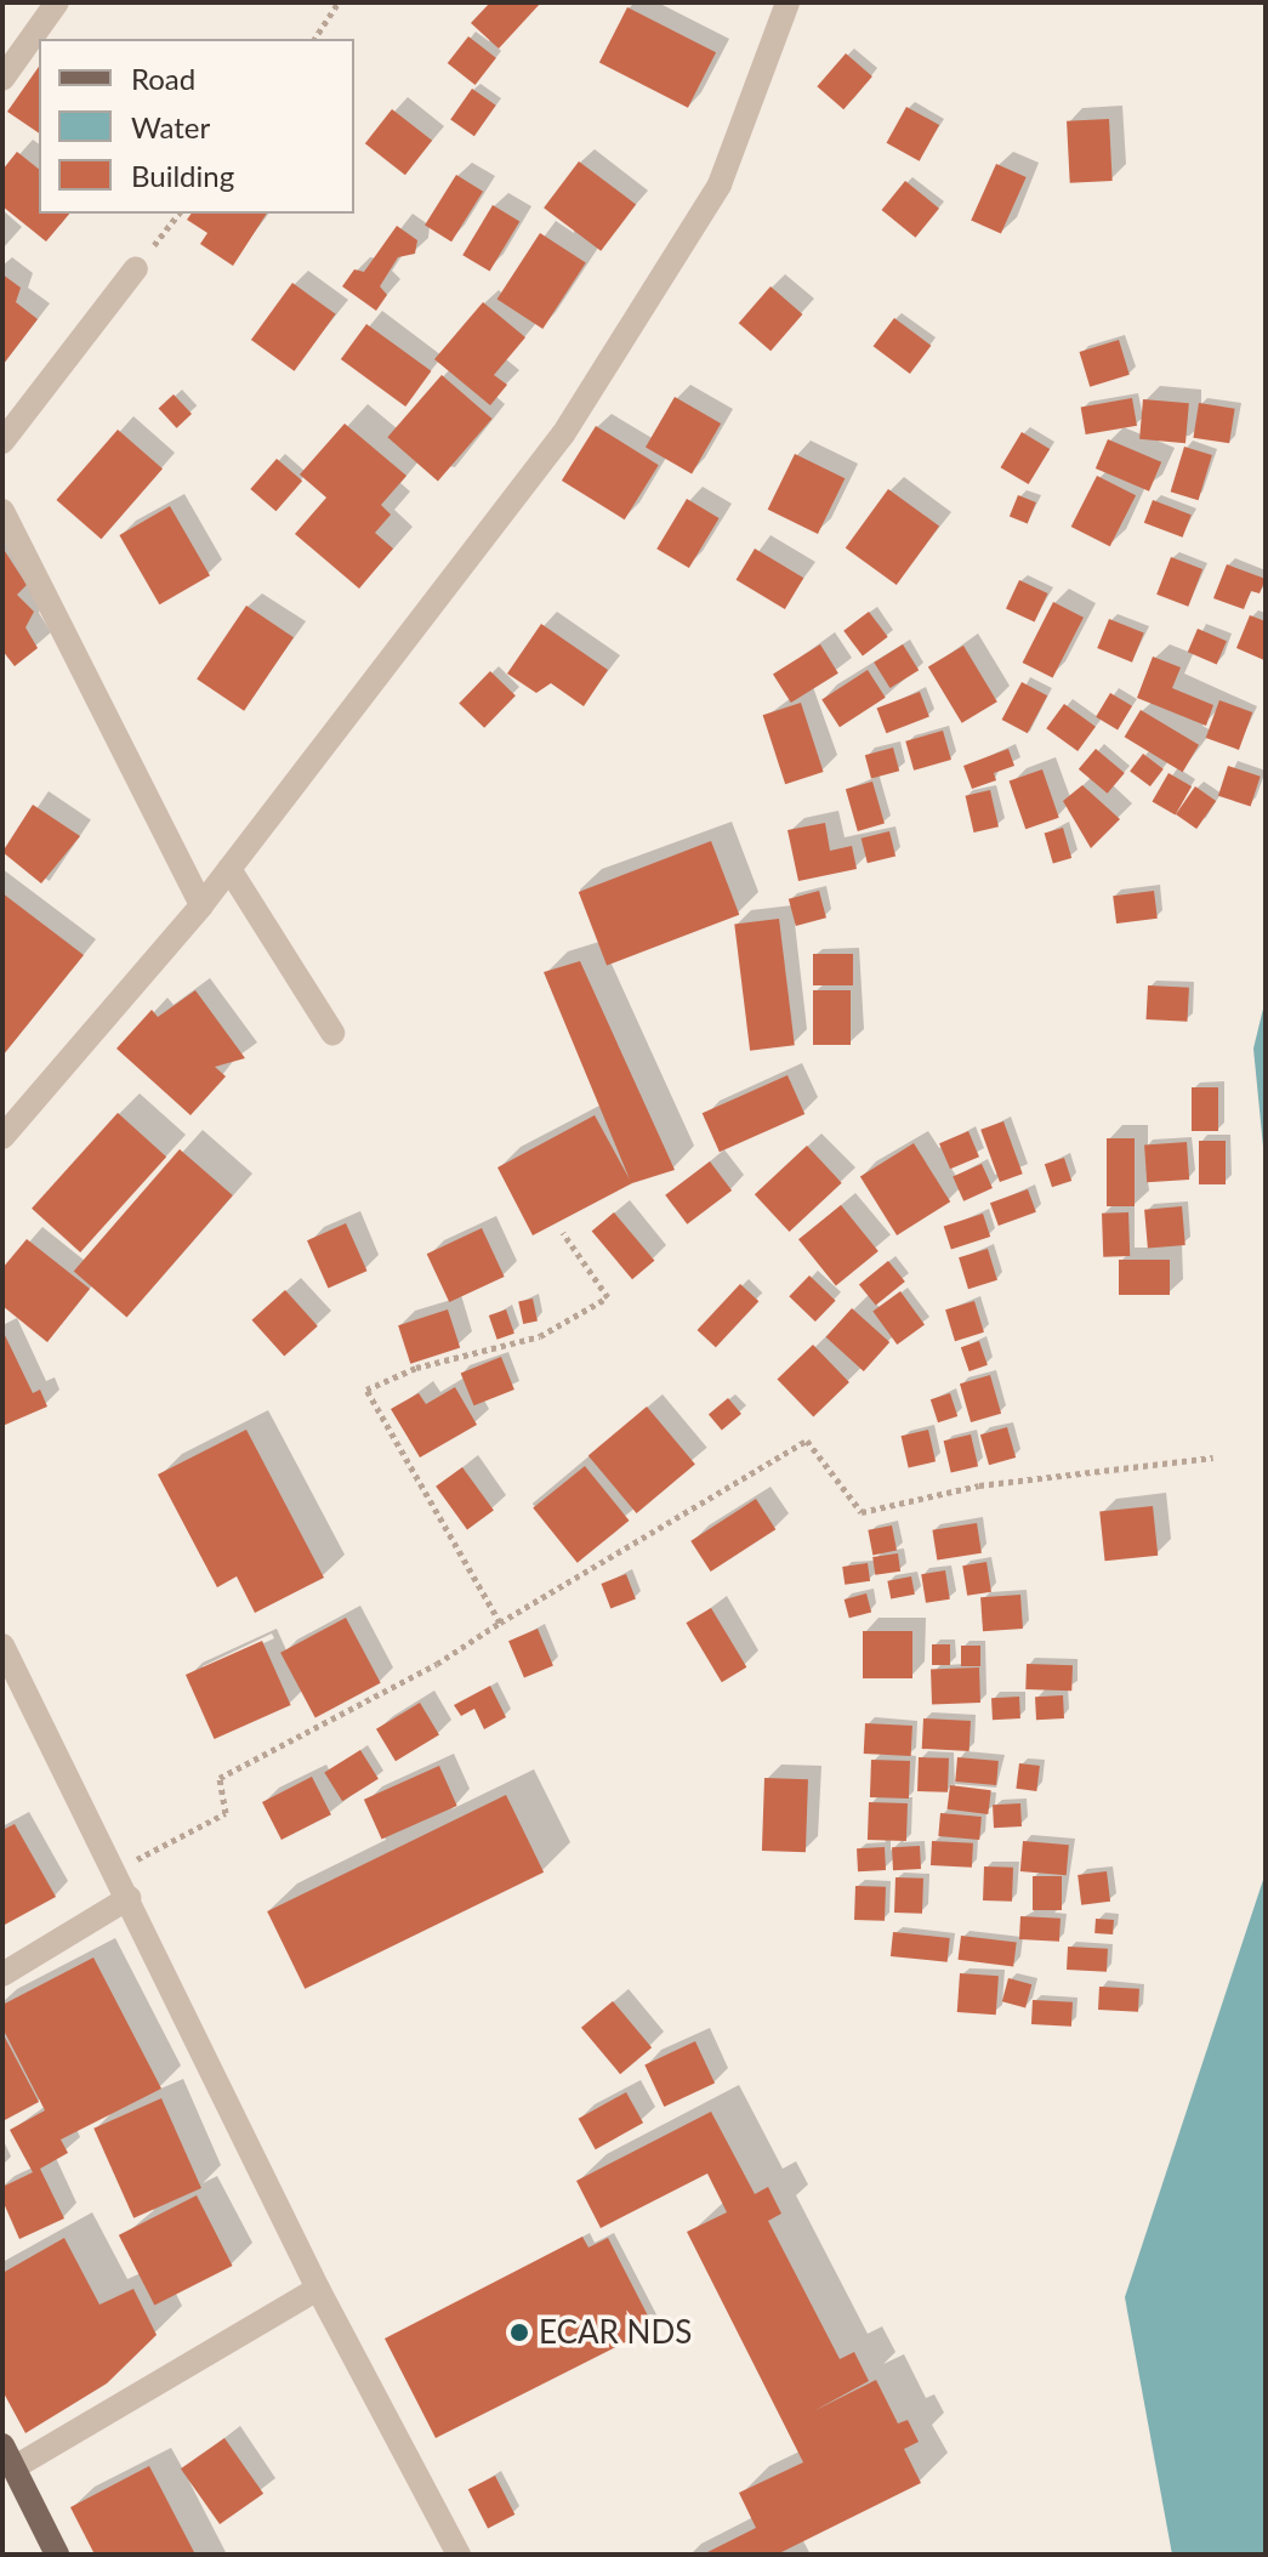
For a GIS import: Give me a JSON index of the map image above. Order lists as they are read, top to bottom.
{
  "places": ["ECAR NDS"],
  "legend": ["Road", "Water", "Building"]
}
